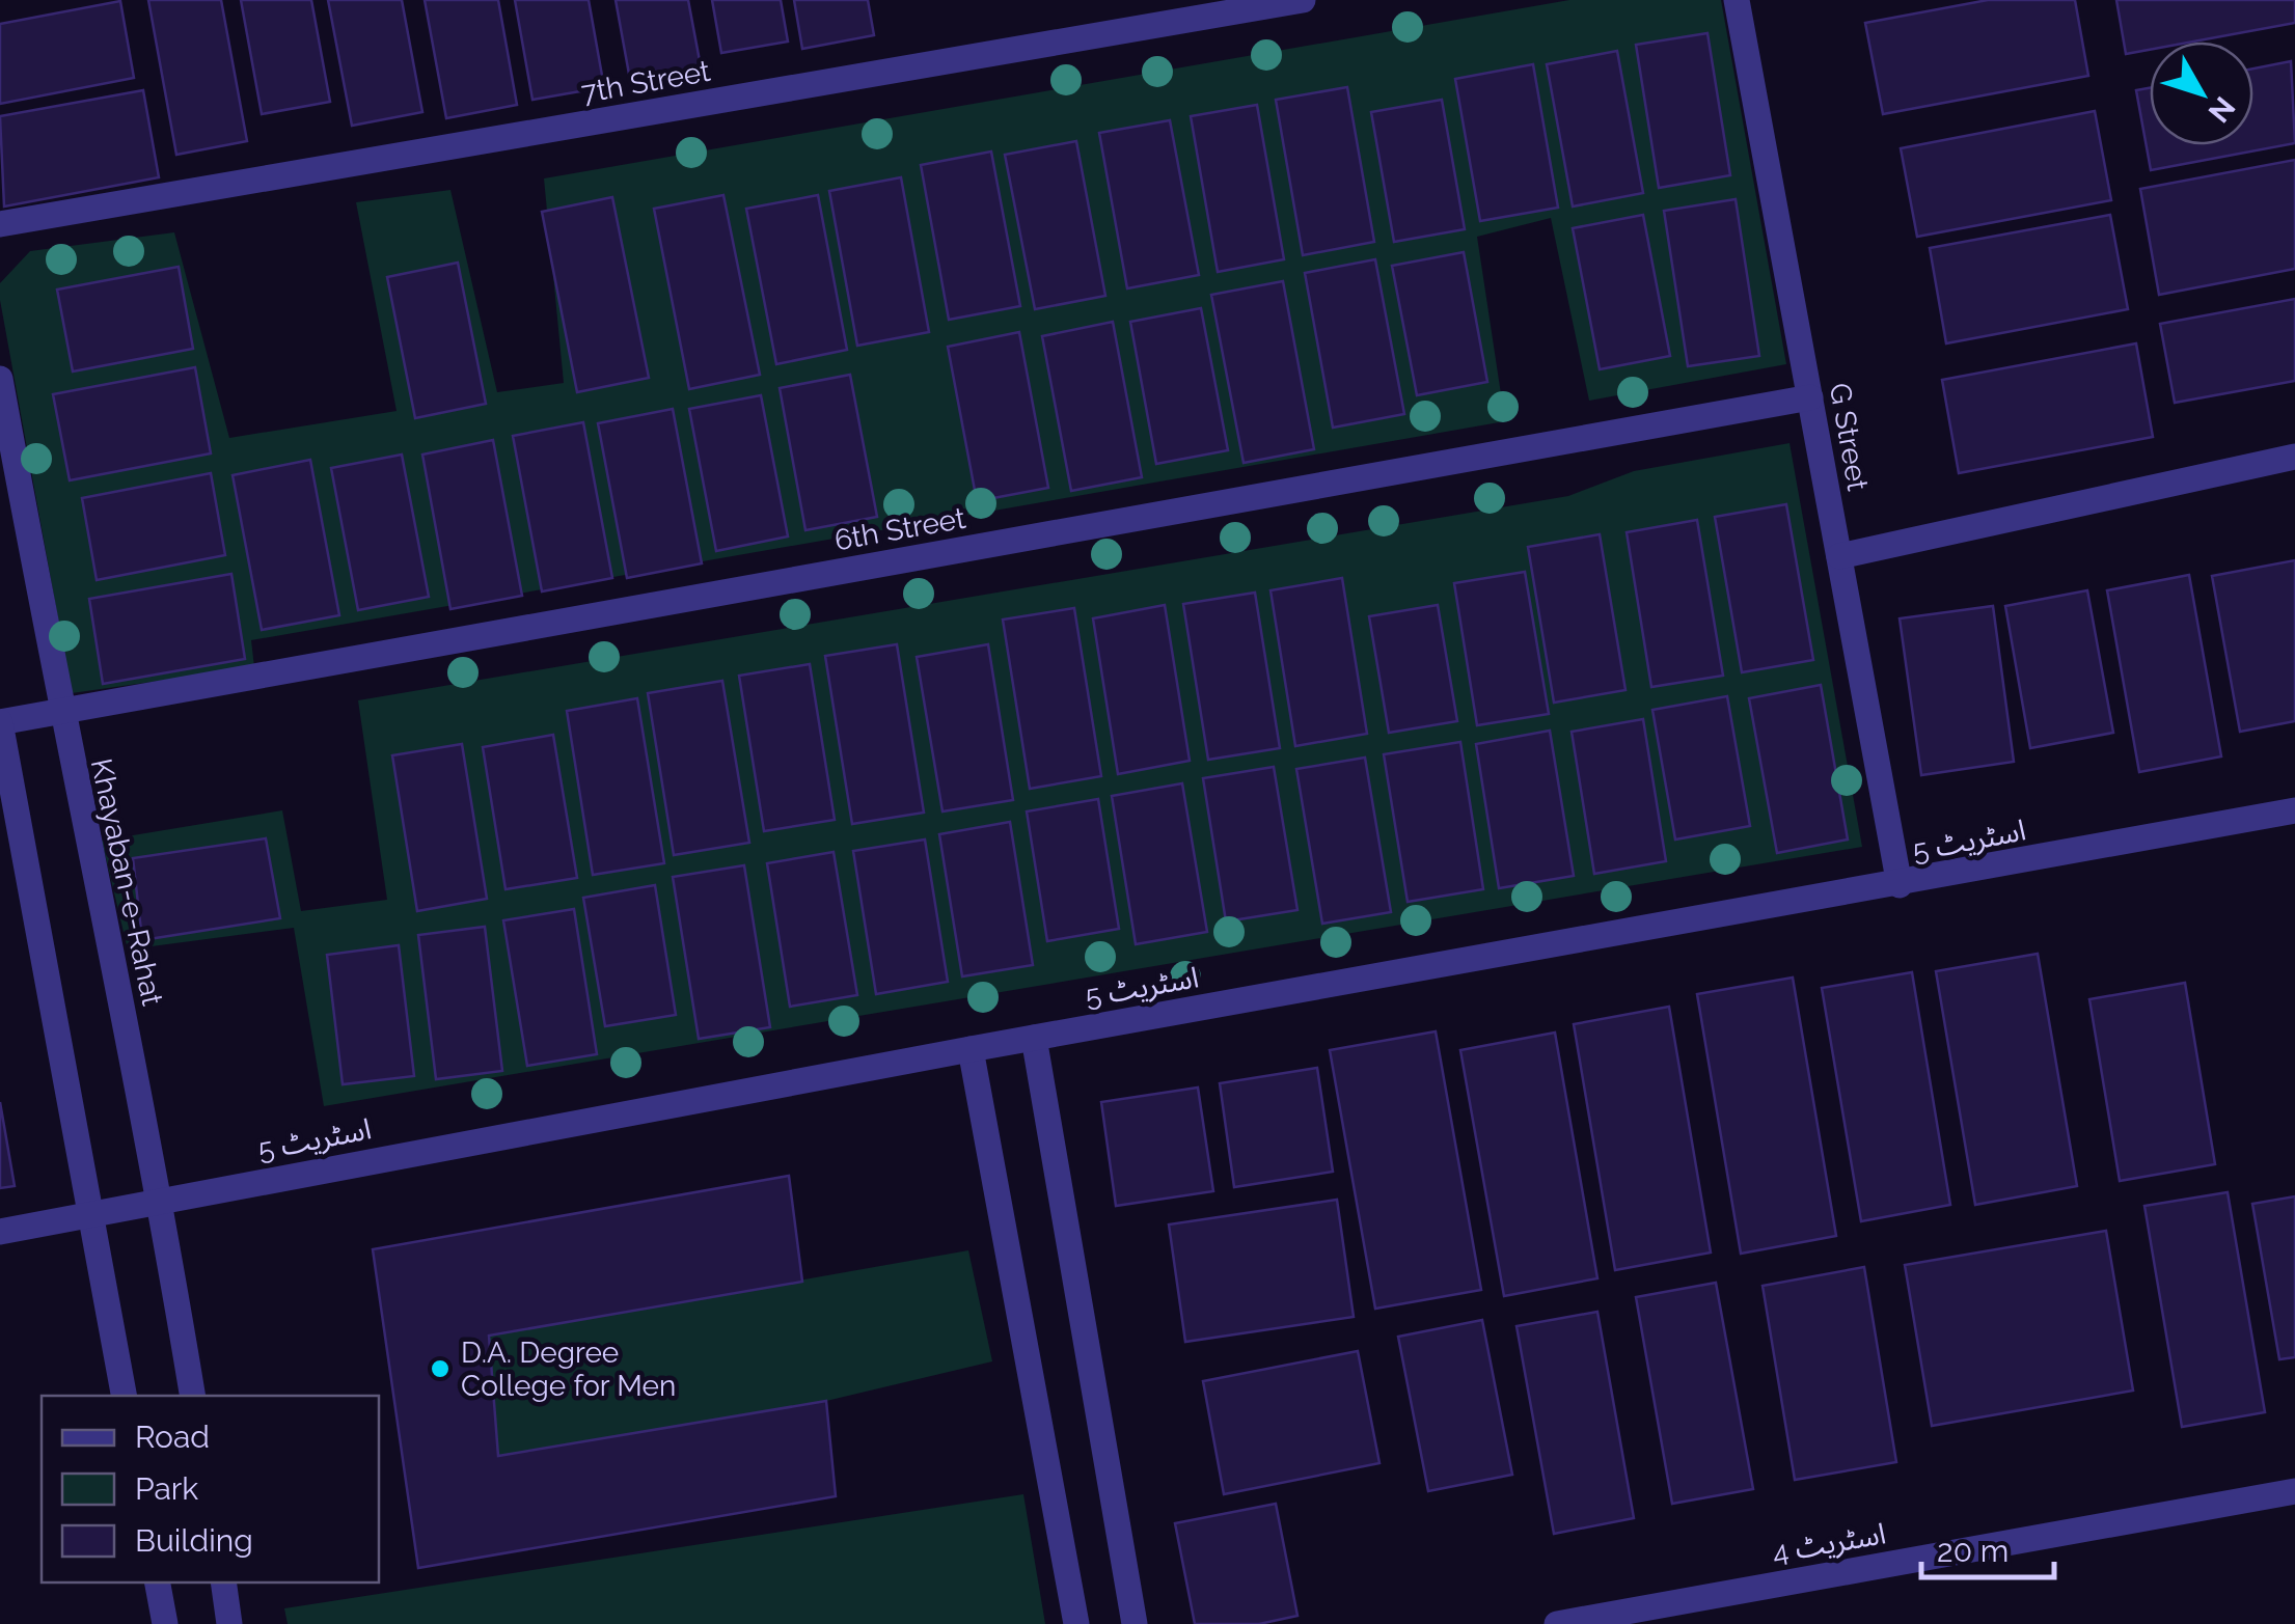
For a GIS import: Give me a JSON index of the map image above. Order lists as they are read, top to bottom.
{
  "streets": {
    "street": [
      "7th Street",
      "G Street",
      "6th Street",
      "اسٹریٹ 5",
      "Khayaban-e-Rahat",
      "اسٹریٹ 4"
    ]
  },
  "crossings": [
    ["G Street", "6th Street"],
    ["G Street", "اسٹریٹ 5"],
    ["6th Street", "Khayaban-e-Rahat"],
    ["اسٹریٹ 5", "Khayaban-e-Rahat"]
  ],
  "places": ["D.A. Degree College for Men"],
  "legend": ["Road", "Park", "Building"],
  "scale_bar": "20 m",
  "north": "bottom right"
}
